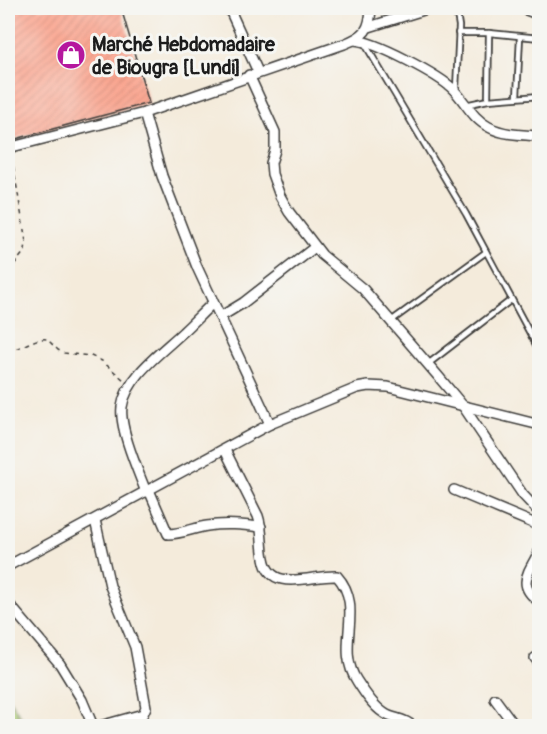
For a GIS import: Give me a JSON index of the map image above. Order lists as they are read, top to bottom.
{
  "places": {
    "shop": ["Marché Hebdomadaire de Biougra [Lundi]"]
  }
}
